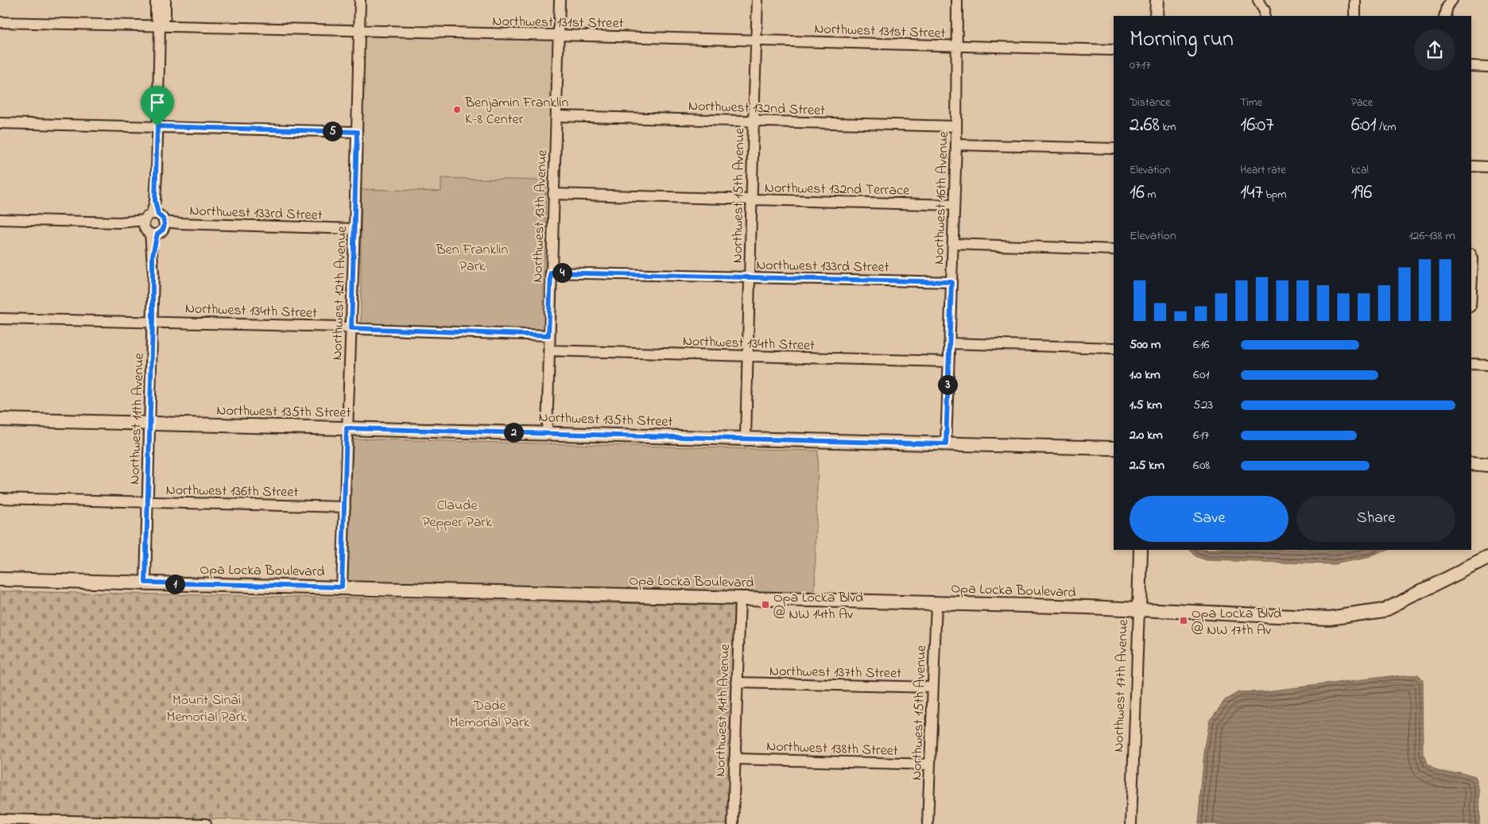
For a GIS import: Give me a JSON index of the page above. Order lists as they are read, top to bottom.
{
  "streets": {
    "main road": ["Northwest 135th Street", "Opa Locka Boulevard", "Northwest 17th Avenue"],
    "street": [
      "Northwest 131st Street",
      "Northwest 132nd Street",
      "Northwest 132nd Terrace",
      "Northwest 15th Avenue",
      "Northwest 16th Avenue",
      "Northwest 133rd Street",
      "Northwest 13th Avenue",
      "Northwest 12th Avenue",
      "Northwest 134th Street",
      "Northwest 11th Avenue",
      "Northwest 136th Street",
      "Northwest 137th Street",
      "Northwest 14th Avenue",
      "Northwest 138th Street"
    ]
  },
  "crossings": [
    ["Northwest 131st Street", "Northwest 15th Avenue"],
    ["Northwest 131st Street", "Northwest 16th Avenue"],
    ["Northwest 131st Street", "Northwest 13th Avenue"],
    ["Northwest 131st Street", "Northwest 12th Avenue"],
    ["Northwest 131st Street", "Northwest 11th Avenue"],
    ["Northwest 132nd Street", "Northwest 15th Avenue"],
    ["Northwest 132nd Street", "Northwest 16th Avenue"],
    ["Northwest 132nd Street", "Northwest 13th Avenue"],
    ["Northwest 132nd Terrace", "Northwest 15th Avenue"],
    ["Northwest 132nd Terrace", "Northwest 16th Avenue"],
    ["Northwest 132nd Terrace", "Northwest 13th Avenue"],
    ["Northwest 15th Avenue", "Northwest 133rd Street"],
    ["Northwest 15th Avenue", "Northwest 134th Street"],
    ["Northwest 15th Avenue", "Northwest 135th Street"],
    ["Northwest 15th Avenue", "Opa Locka Boulevard"],
    ["Northwest 15th Avenue", "Northwest 137th Street"],
    ["Northwest 15th Avenue", "Northwest 138th Street"],
    ["Northwest 16th Avenue", "Northwest 133rd Street"],
    ["Northwest 16th Avenue", "Northwest 134th Street"],
    ["Northwest 16th Avenue", "Northwest 135th Street"],
    ["Northwest 133rd Street", "Northwest 13th Avenue"],
    ["Northwest 133rd Street", "Northwest 12th Avenue"],
    ["Northwest 133rd Street", "Northwest 11th Avenue"],
    ["Northwest 13th Avenue", "Northwest 134th Street"],
    ["Northwest 13th Avenue", "Northwest 135th Street"],
    ["Northwest 12th Avenue", "Northwest 134th Street"],
    ["Northwest 12th Avenue", "Northwest 135th Street"],
    ["Northwest 12th Avenue", "Northwest 136th Street"],
    ["Northwest 12th Avenue", "Opa Locka Boulevard"],
    ["Northwest 134th Street", "Northwest 11th Avenue"],
    ["Northwest 135th Street", "Northwest 11th Avenue"],
    ["Northwest 11th Avenue", "Northwest 136th Street"],
    ["Northwest 11th Avenue", "Opa Locka Boulevard"],
    ["Opa Locka Boulevard", "Northwest 17th Avenue"],
    ["Opa Locka Boulevard", "Northwest 14th Avenue"],
    ["Northwest 137th Street", "Northwest 14th Avenue"],
    ["Northwest 14th Avenue", "Northwest 138th Street"]
  ],
  "parks": [
    "Ben Franklin Park",
    "Claude Pepper Park",
    "Mount Sinai Memorial Park",
    "Dade Memorial Park"
  ],
  "places": {
    "other": ["Benjamin Franklin K-8 Center"],
    "transit": ["Opa Locka Blvd @ NW 14th Av", "Opa Locka Blvd @ NW 17th Av"]
  },
  "page": {
    "heading": ["Morning run", "07:17"],
    "stats": [
      ["Distance", "2.68 km"],
      ["Time", "16:07"],
      ["Pace", "6:01 /km"],
      ["Elevation", "16 m"],
      ["Heart rate", "147 bpm"],
      ["kcal", "196"]
    ],
    "pins": [
      "5",
      "4",
      "3",
      "2",
      "1"
    ],
    "chart": ["Elevation", "126–138 m"],
    "list": [
      {
        "name": "500 m",
        "note": "6:16"
      },
      {
        "name": "1.0 km",
        "note": "6:01"
      },
      {
        "name": "1.5 km",
        "note": "5:23"
      },
      {
        "name": "2.0 km",
        "note": "6:17"
      },
      {
        "name": "2.5 km",
        "note": "6:08"
      }
    ],
    "buttons": ["Save", "Share"]
  }
}
